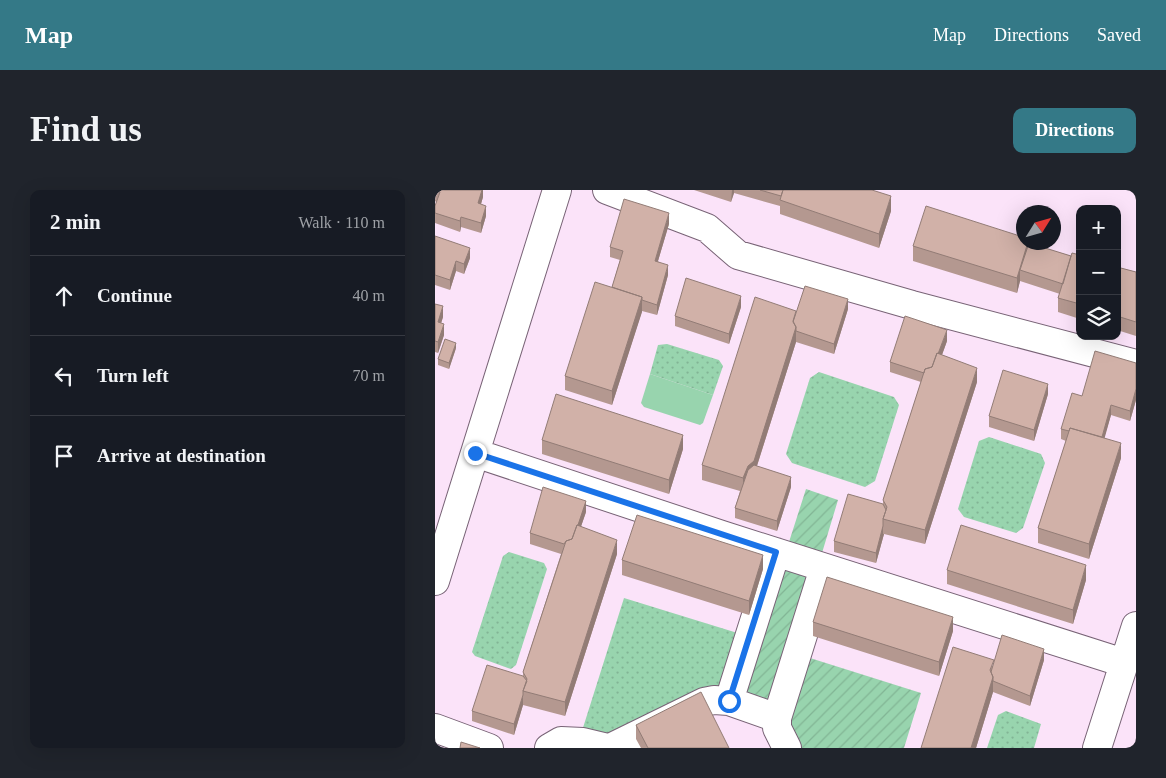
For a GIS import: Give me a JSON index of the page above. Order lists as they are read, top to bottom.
{
  "north": "top right",
  "page": {
    "header": "Map",
    "nav": ["Map", "Directions", "Saved"],
    "buttons": "Directions",
    "title": "Find us",
    "heading": ["2 min", "Walk · 110 m"],
    "map_buttons": ["+", "−"],
    "list": [
      ["Continue", "40 m"],
      ["Turn left", "70 m"],
      "Arrive at destination"
    ]
  }
}
